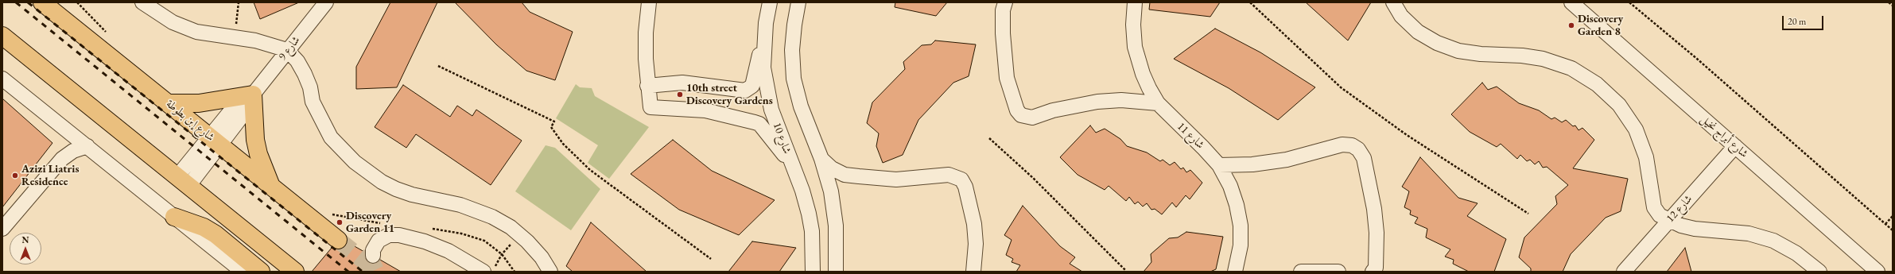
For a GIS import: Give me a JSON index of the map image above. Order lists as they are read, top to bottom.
{
  "streets": {
    "main road": ["شارع إبن بطوطة"],
    "street": [
      "شارع 9",
      "شارع 11",
      "شارع أبراج نخيل",
      "شارع 10",
      "شارع 12"
    ]
  },
  "crossings": [
    ["شارع 9", "شارع إبن بطوطة"],
    ["شارع أبراج نخيل", "شارع 12"]
  ],
  "places": [
    "Discovery Garden 8",
    "10th street Discovery Gardens",
    "Azizi Liatris Residence",
    "Discovery Garden 11"
  ],
  "scale_bar": "20 m",
  "north": "top"
}
